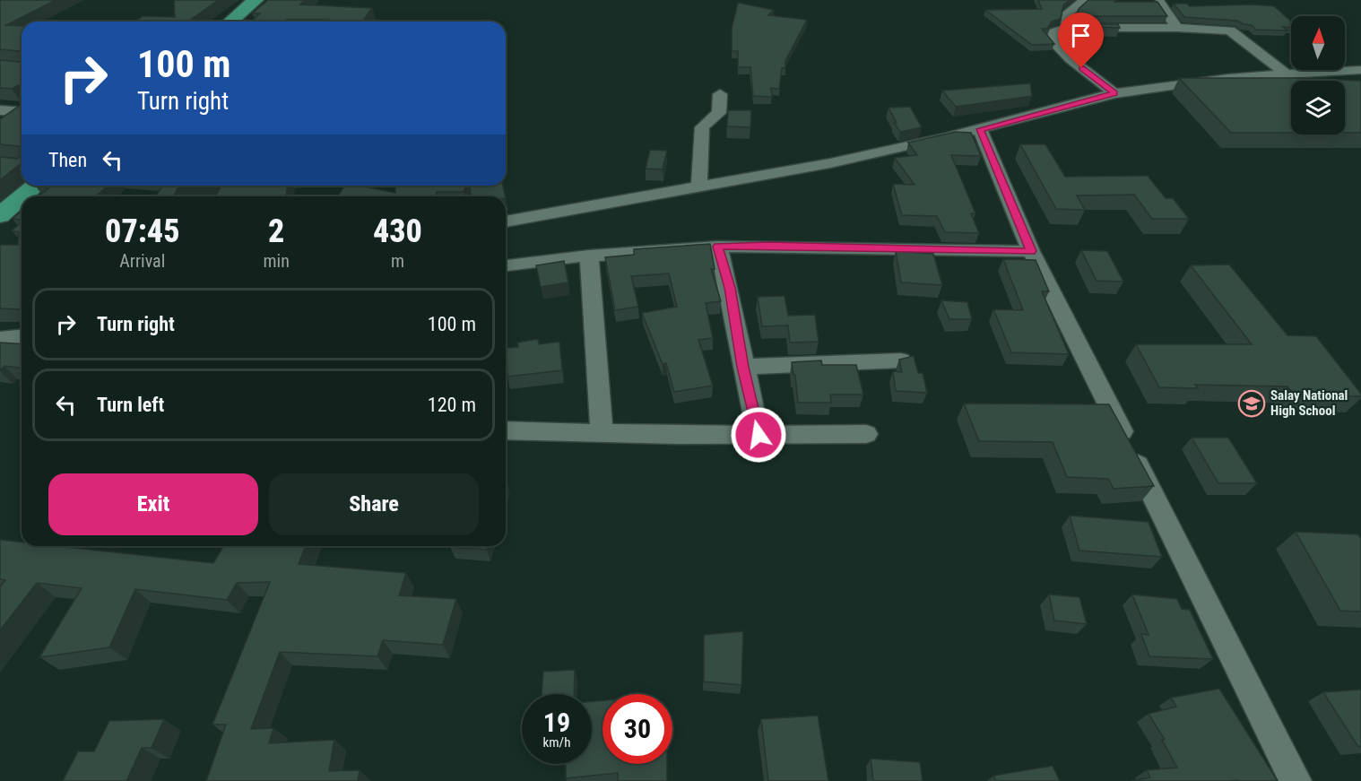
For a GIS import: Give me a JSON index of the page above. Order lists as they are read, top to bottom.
{
  "places": {
    "school or university": ["Salay National High School"]
  },
  "north": "top",
  "page": {
    "turn": ["100 m", "Turn right"],
    "then": "Then",
    "eta": [
      "07:45",
      "Arrival",
      "2",
      "min",
      "430",
      "m"
    ],
    "list": [
      {
        "name": "Turn right",
        "value": "100 m"
      },
      {
        "name": "Turn left",
        "value": "120 m"
      }
    ],
    "buttons": ["Exit", "Share"],
    "speed": "19 km/h",
    "limit": "30"
  }
}
